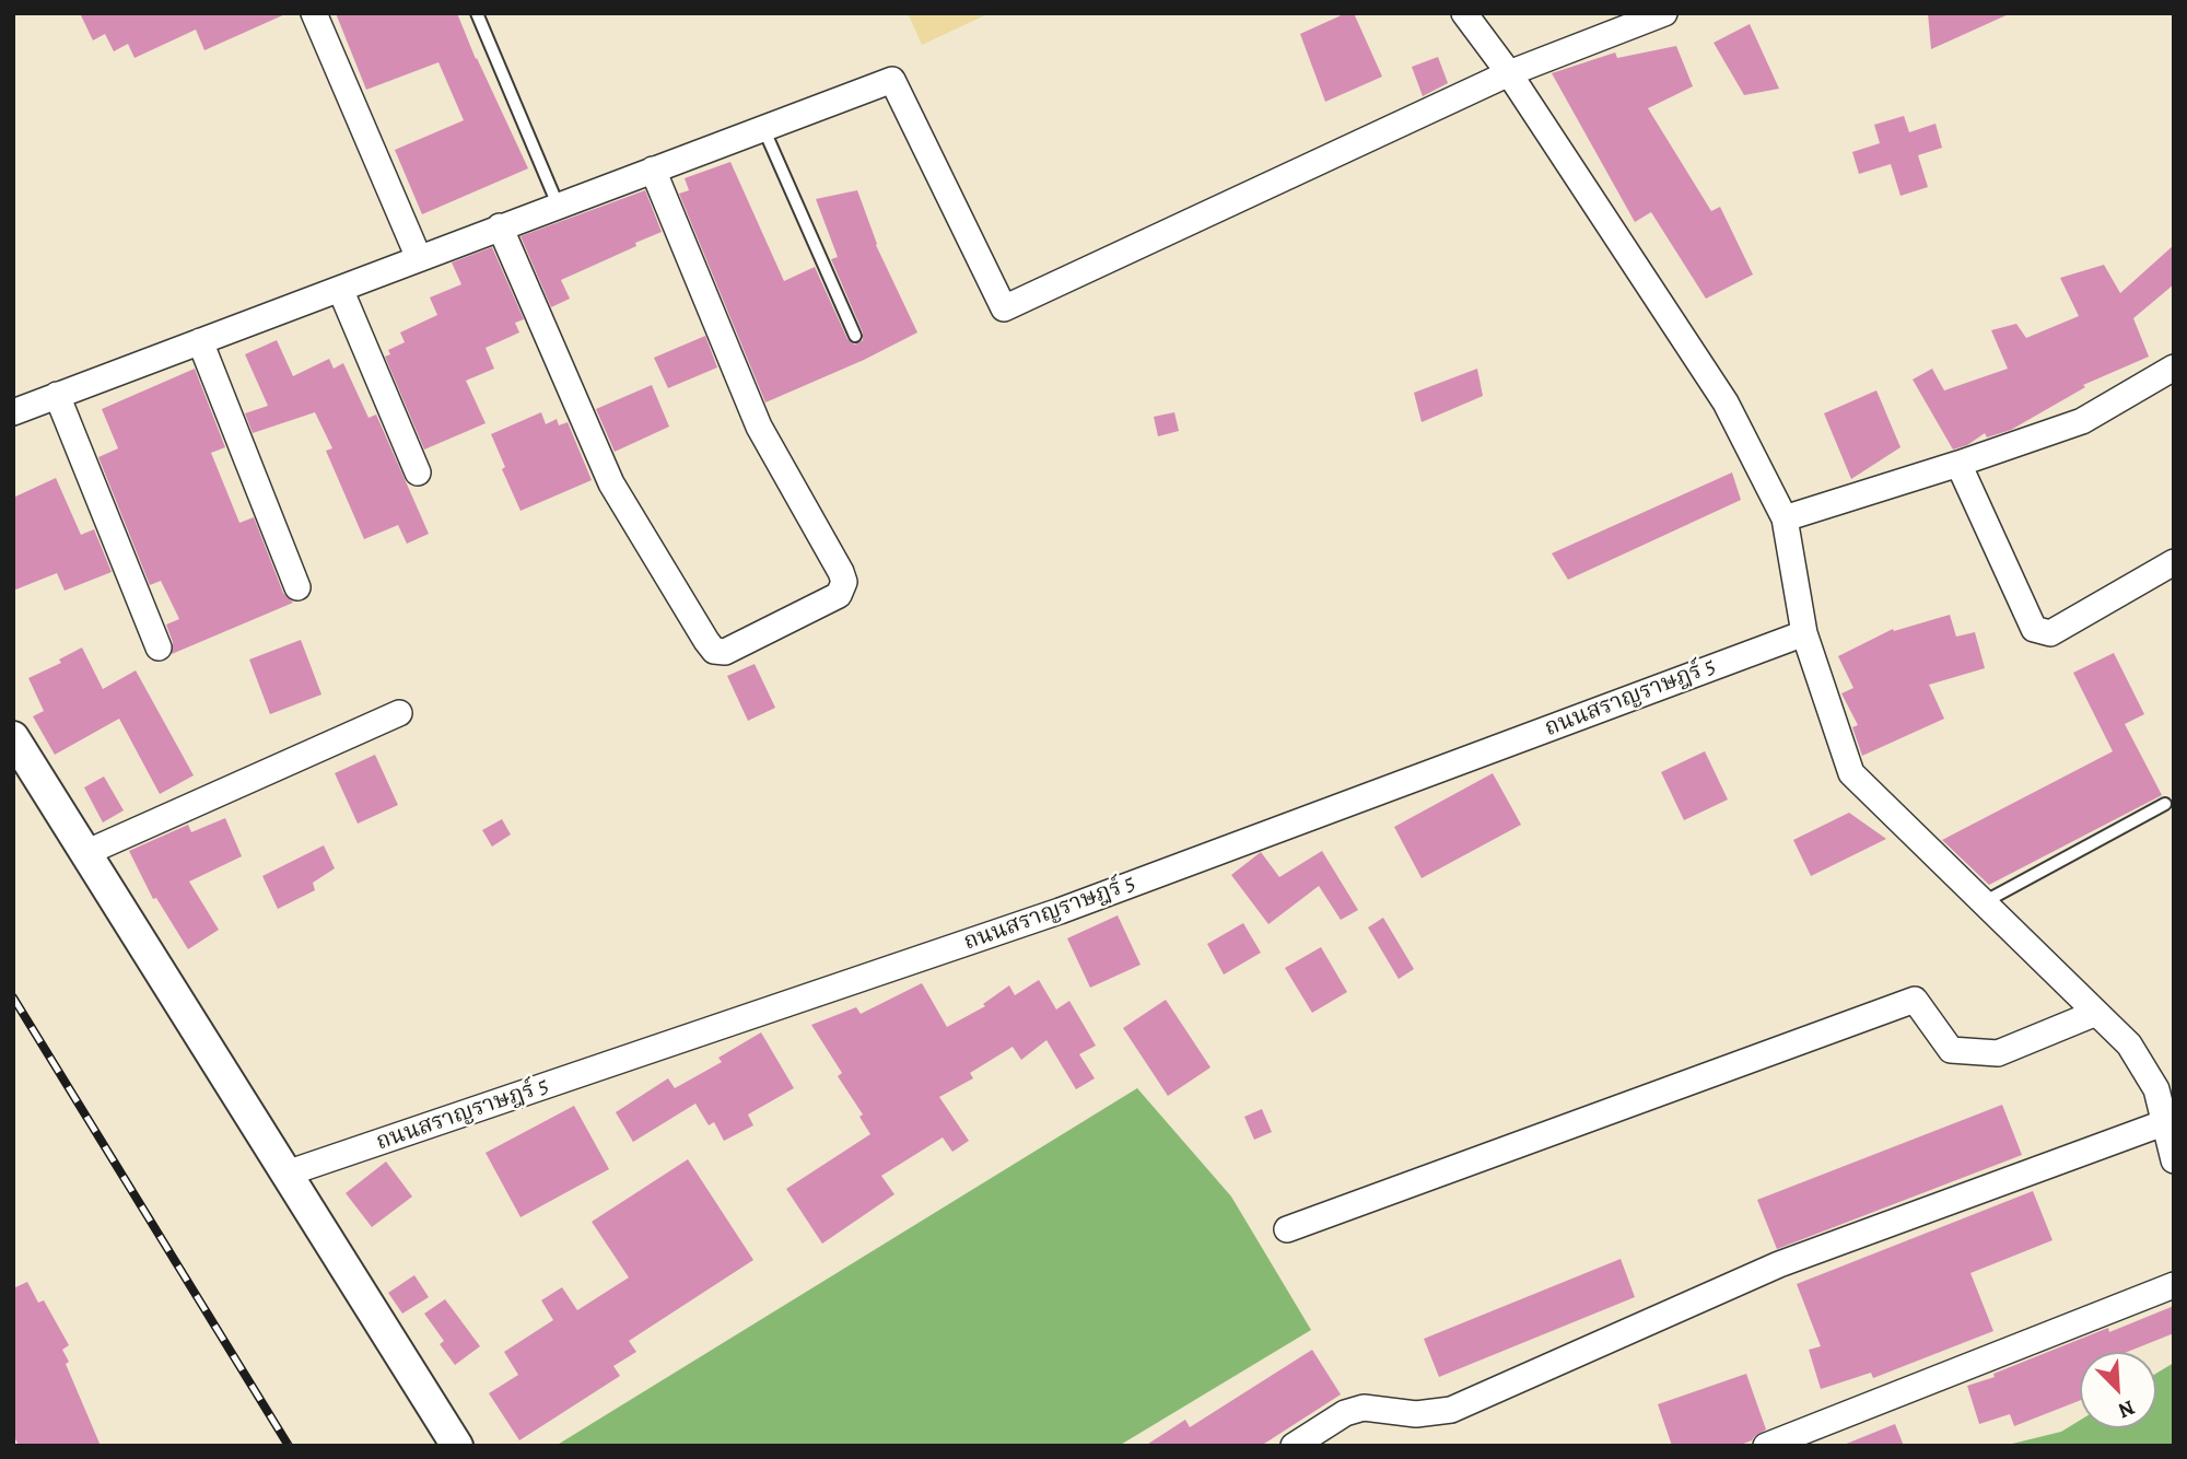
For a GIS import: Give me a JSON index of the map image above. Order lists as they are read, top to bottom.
{
  "streets": {
    "street": ["ถนนสราญราษฎร์ 5"]
  },
  "north": "bottom right"
}
